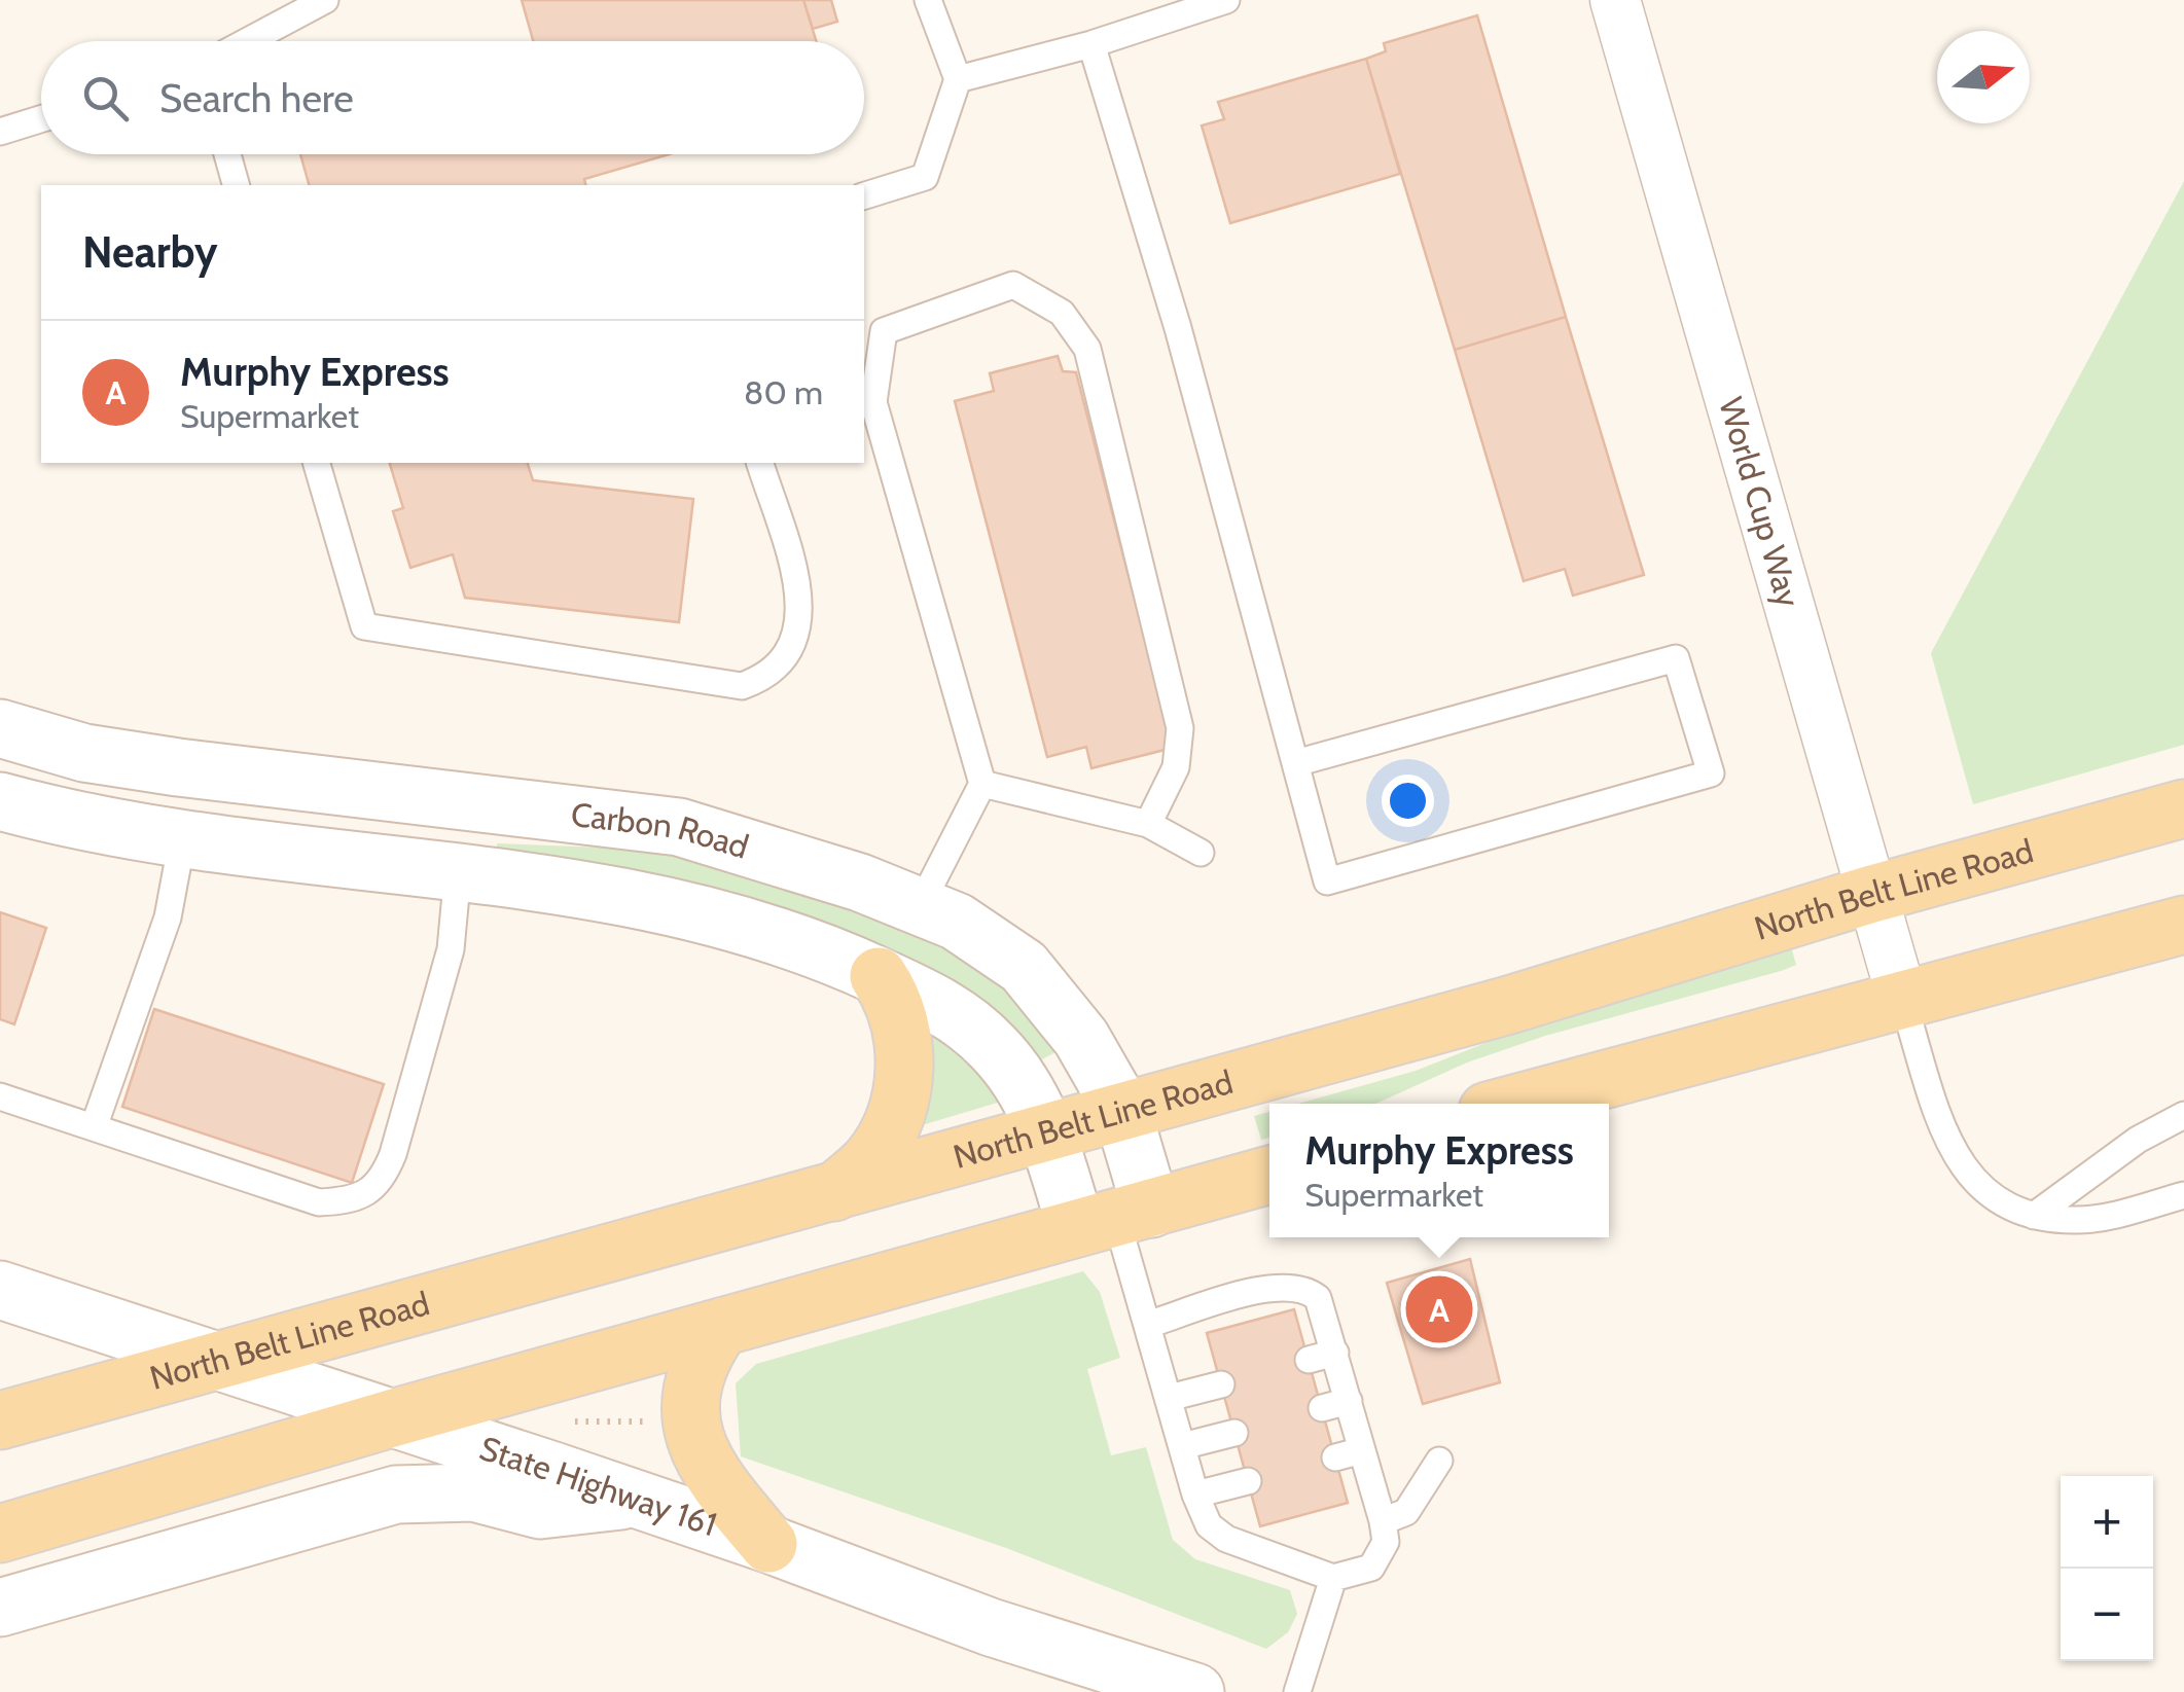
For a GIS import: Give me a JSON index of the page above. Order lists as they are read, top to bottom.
{
  "streets": {
    "main road": ["North Belt Line Road"],
    "street": ["World Cup Way", "Carbon Road", "State Highway 161"]
  },
  "crossings": [
    ["World Cup Way", "North Belt Line Road"],
    ["Carbon Road", "North Belt Line Road"],
    ["North Belt Line Road", "State Highway 161"]
  ],
  "north": "right",
  "page": {
    "search": "Search here",
    "heading": "Nearby",
    "list": [
      {
        "mark": "A",
        "name": "Murphy Express",
        "note": "Supermarket",
        "value": "80 m"
      }
    ],
    "popup": ["Murphy Express", "Supermarket"],
    "pins": "A",
    "map_buttons": ["+", "−"]
  }
}
